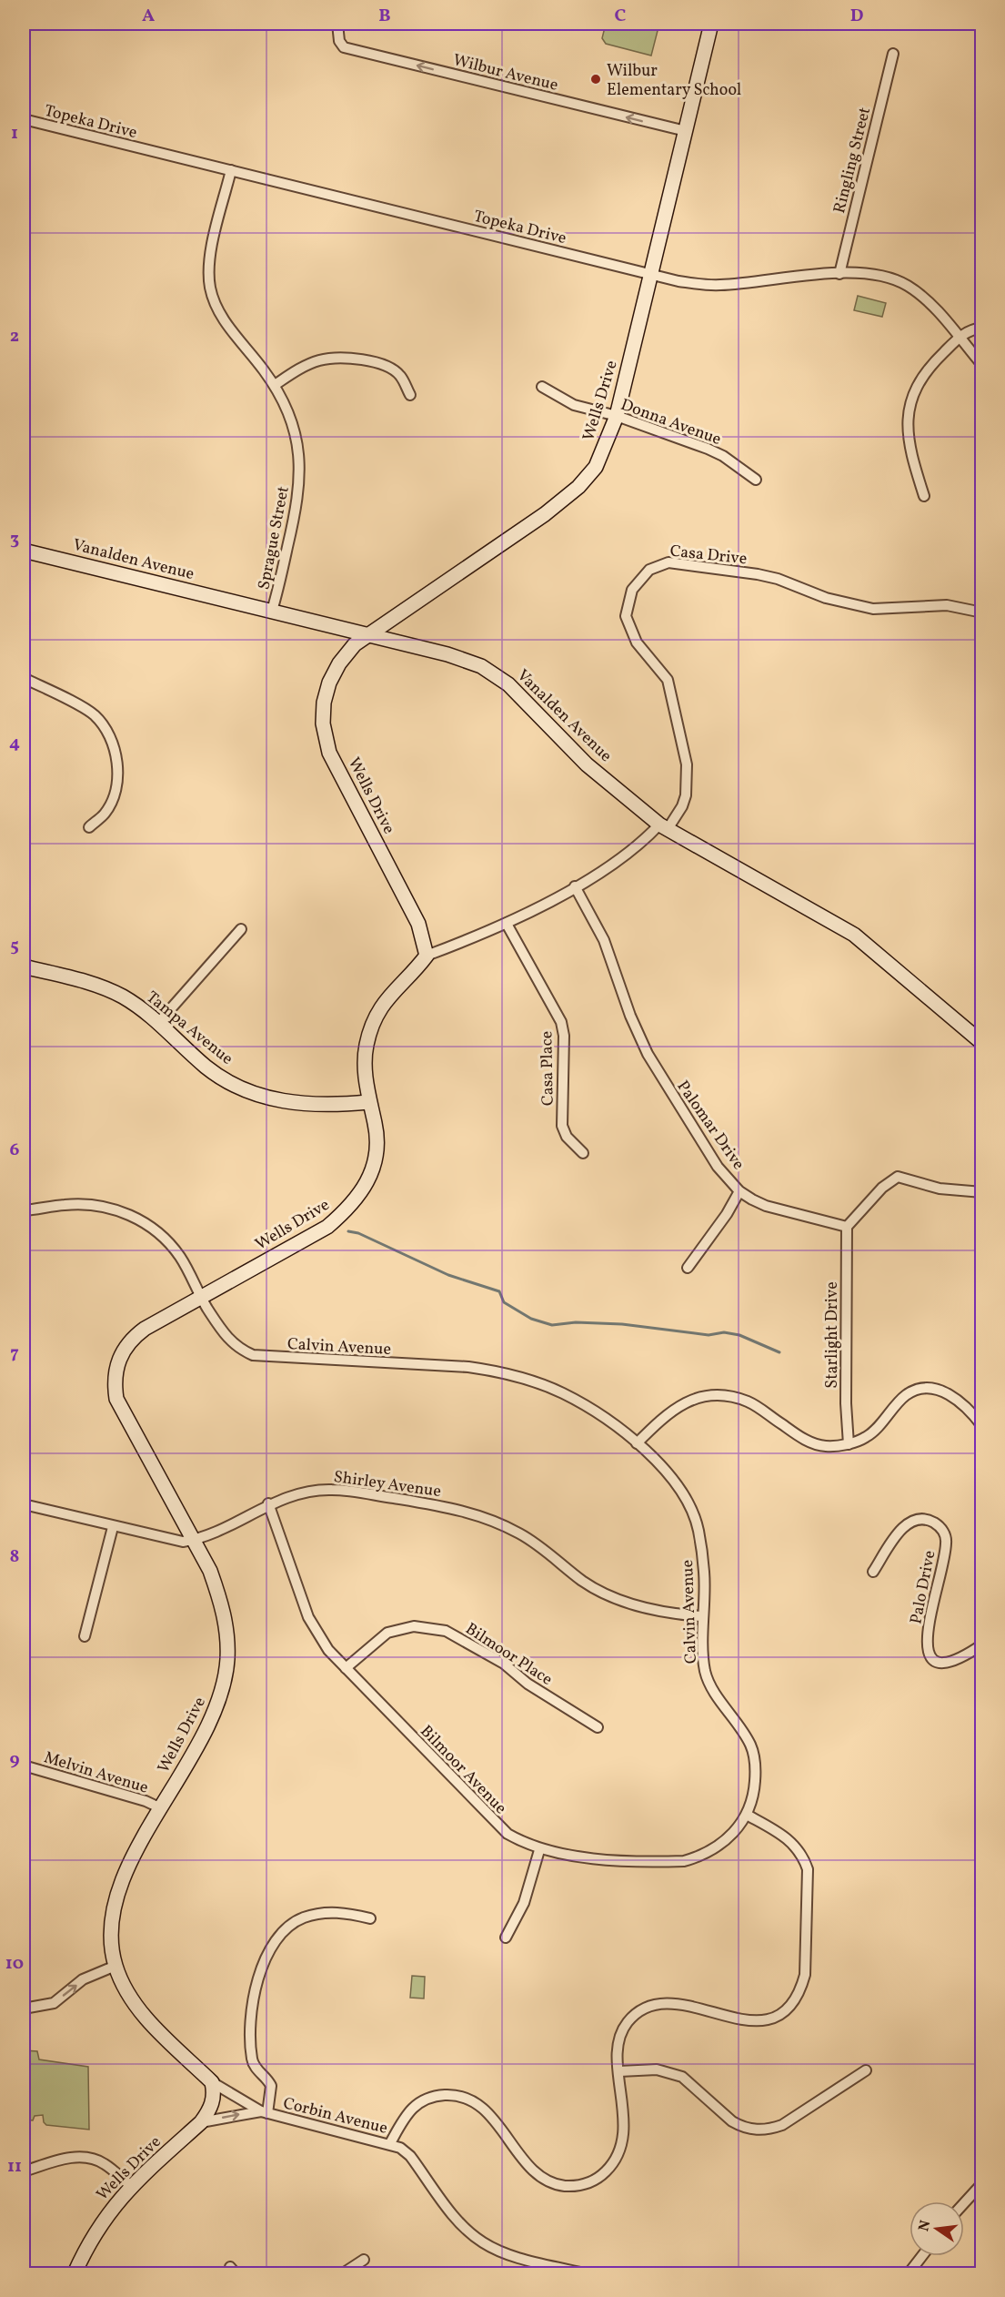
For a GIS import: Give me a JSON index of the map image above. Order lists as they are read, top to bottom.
{
  "streets": {
    "main road": ["Wells Drive", "Vanalden Avenue", "Tampa Avenue"],
    "street": [
      "Wilbur Avenue",
      "Topeka Drive",
      "Ringling Street",
      "Donna Avenue",
      "Sprague Street",
      "Casa Drive",
      "Casa Place",
      "Palomar Drive",
      "Starlight Drive",
      "Calvin Avenue",
      "Shirley Avenue",
      "Palo Drive",
      "Bilmoor Place",
      "Bilmoor Avenue",
      "Melvin Avenue",
      "Corbin Avenue"
    ]
  },
  "crossings": [
    ["Wilbur Avenue", "Wells Drive"],
    ["Topeka Drive", "Ringling Street"],
    ["Topeka Drive", "Wells Drive"],
    ["Topeka Drive", "Sprague Street"],
    ["Wells Drive", "Donna Avenue"],
    ["Wells Drive", "Casa Drive"],
    ["Wells Drive", "Vanalden Avenue"],
    ["Wells Drive", "Tampa Avenue"],
    ["Wells Drive", "Calvin Avenue"],
    ["Wells Drive", "Shirley Avenue"],
    ["Wells Drive", "Melvin Avenue"],
    ["Wells Drive", "Corbin Avenue"],
    ["Sprague Street", "Vanalden Avenue"],
    ["Casa Drive", "Vanalden Avenue"],
    ["Casa Drive", "Casa Place"],
    ["Casa Drive", "Palomar Drive"],
    ["Palomar Drive", "Starlight Drive"],
    ["Calvin Avenue", "Shirley Avenue"],
    ["Calvin Avenue", "Bilmoor Avenue"],
    ["Shirley Avenue", "Bilmoor Avenue"],
    ["Bilmoor Place", "Bilmoor Avenue"]
  ],
  "one_way": ["Wilbur Avenue"],
  "places": ["Wilbur Elementary School"],
  "north": "left",
  "grid": {
    "columns": [
      "A",
      "B",
      "C",
      "D"
    ],
    "rows": [
      "1",
      "2",
      "3",
      "4",
      "5",
      "6",
      "7",
      "8",
      "9",
      "10",
      "11"
    ]
  }
}
